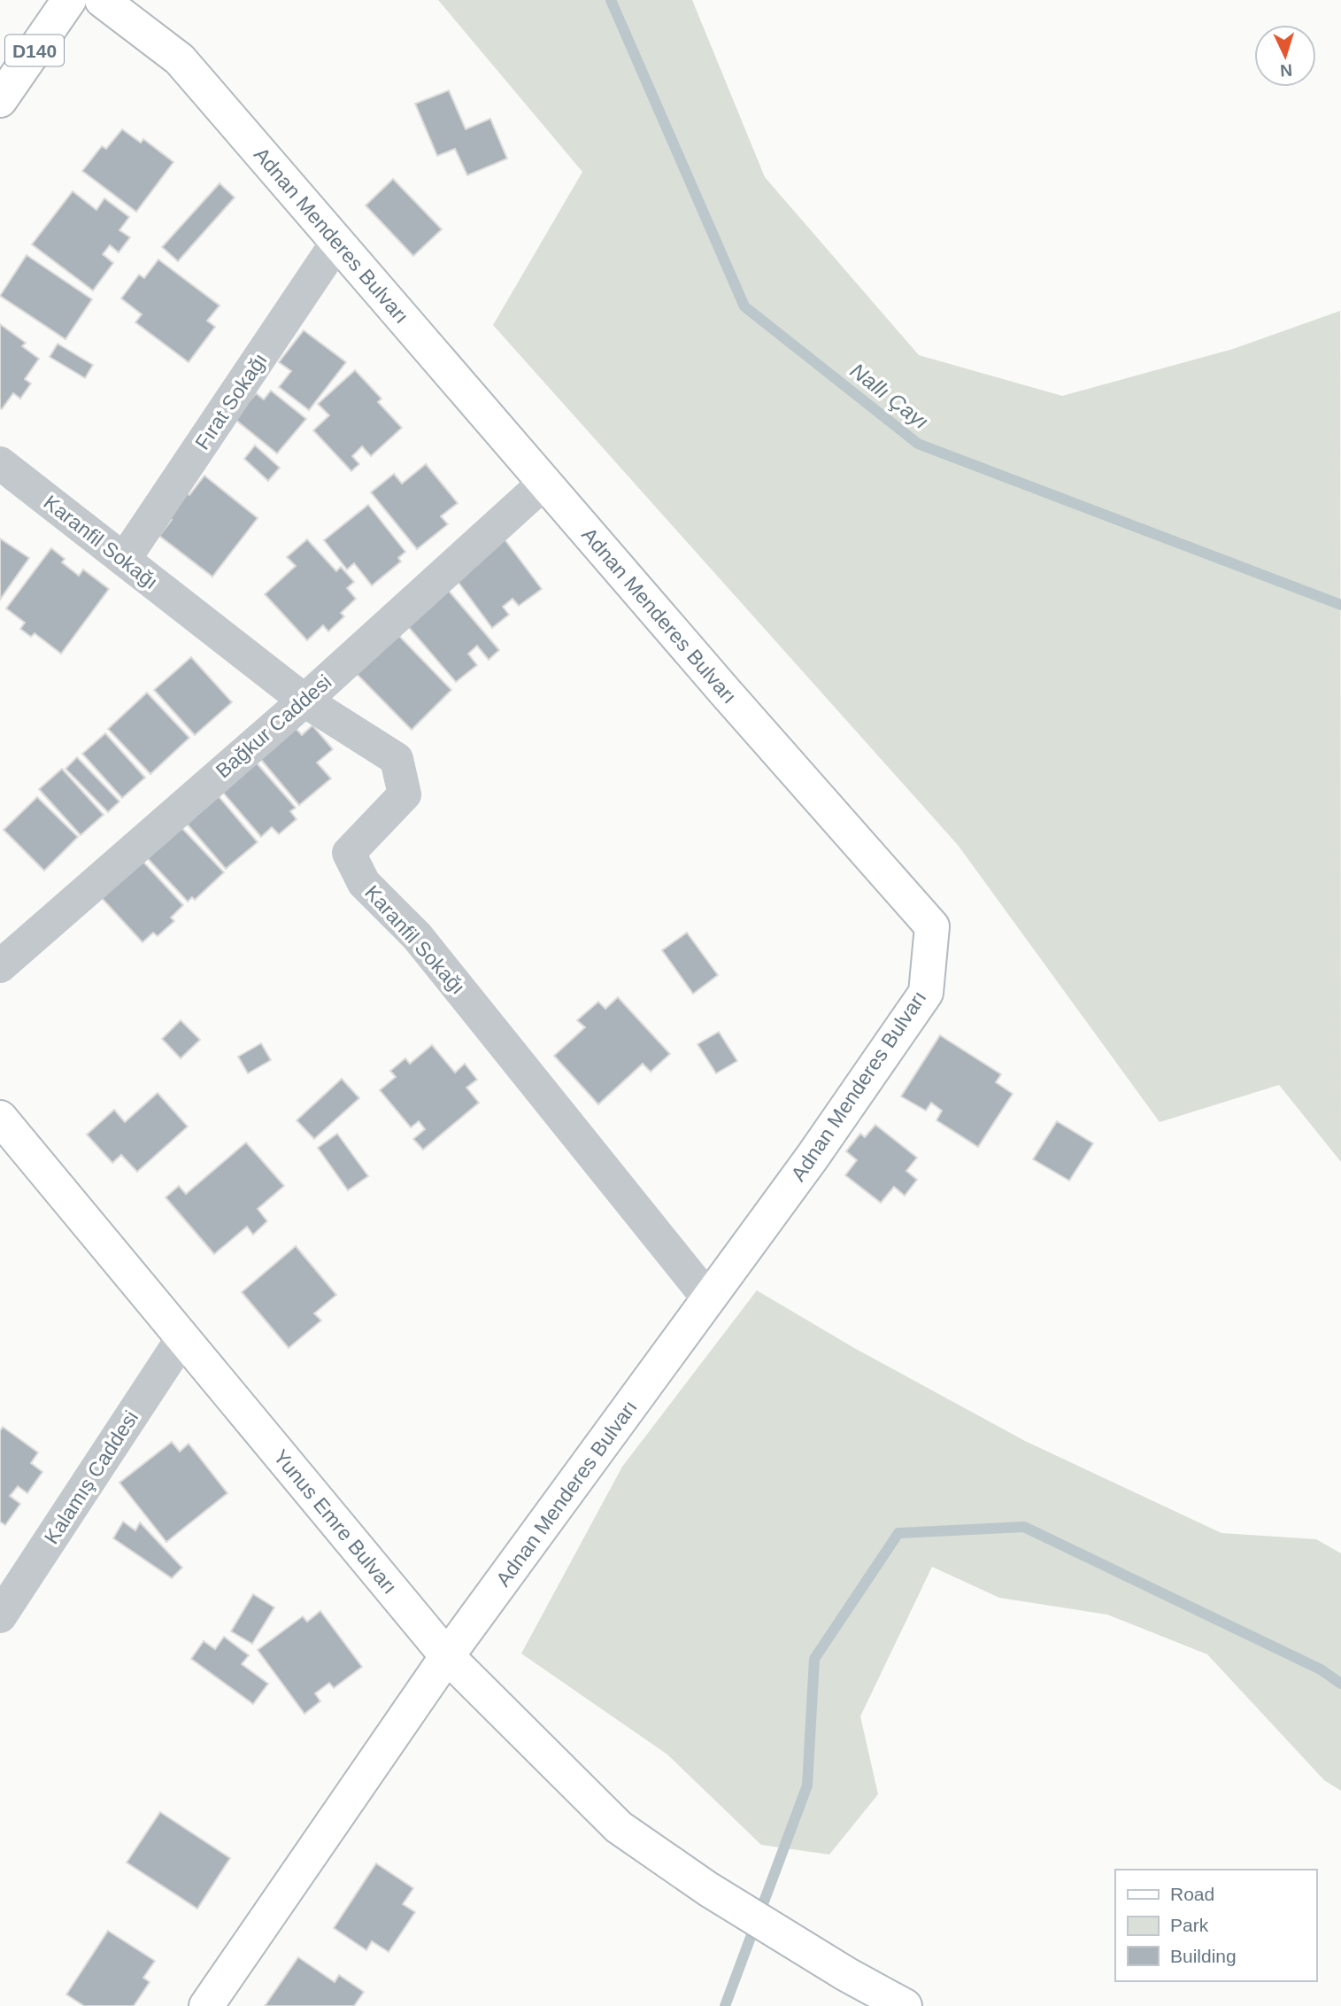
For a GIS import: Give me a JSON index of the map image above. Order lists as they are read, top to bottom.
{
  "streets": {
    "street": [
      "D140",
      "Adnan Menderes Bulvarı",
      "Fırat Sokağı",
      "Karanfil Sokağı",
      "Bağkur Caddesi",
      "Kalamış Caddesi",
      "Yunus Emre Bulvarı"
    ]
  },
  "crossings": [
    ["Adnan Menderes Bulvarı", "Fırat Sokağı"],
    ["Adnan Menderes Bulvarı", "Karanfil Sokağı"],
    ["Adnan Menderes Bulvarı", "Bağkur Caddesi"],
    ["Adnan Menderes Bulvarı", "Yunus Emre Bulvarı"],
    ["Fırat Sokağı", "Karanfil Sokağı"],
    ["Karanfil Sokağı", "Bağkur Caddesi"],
    ["Kalamış Caddesi", "Yunus Emre Bulvarı"]
  ],
  "water": ["Nallı Çayı"],
  "legend": ["Road", "Park", "Building"],
  "north": "bottom"
}
